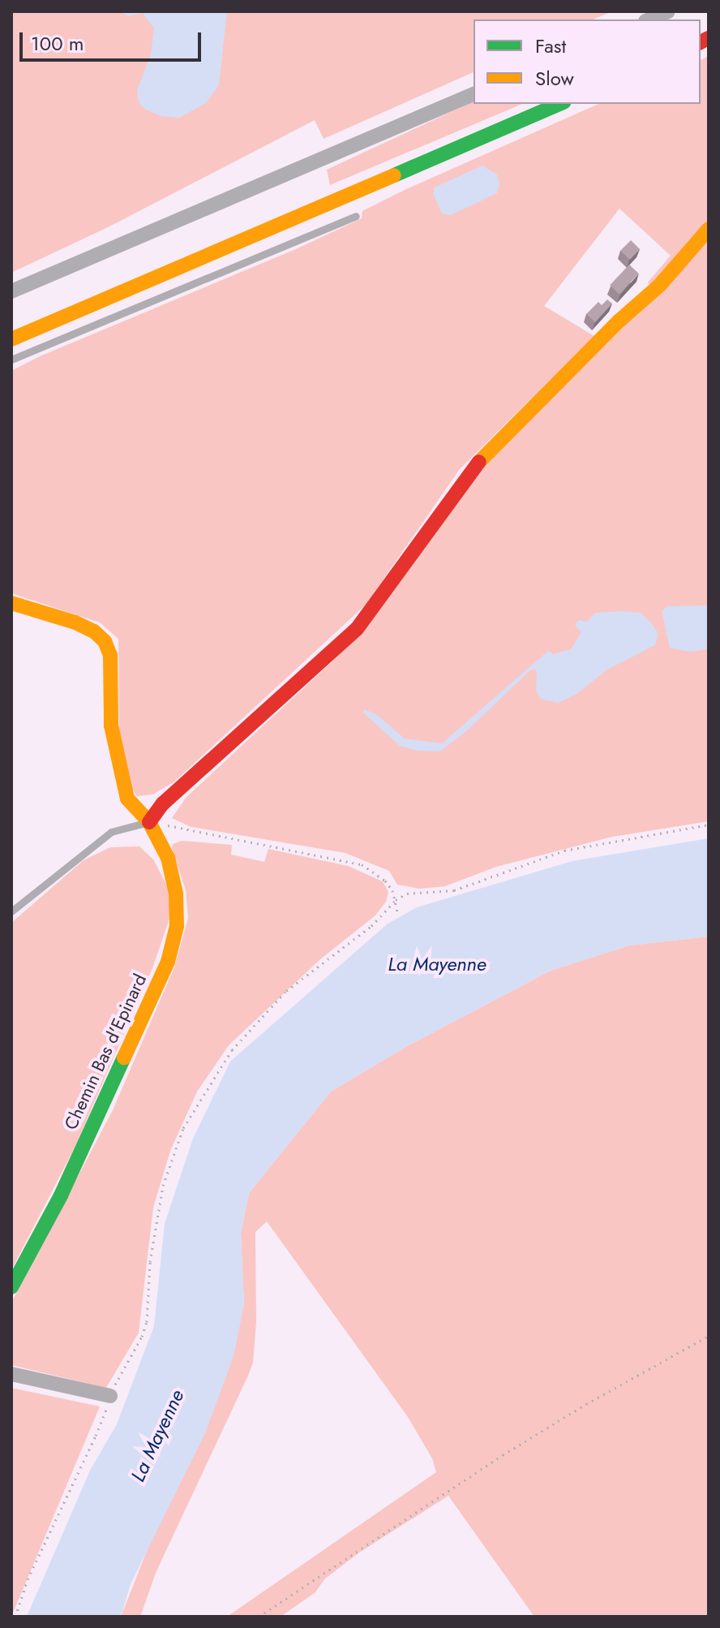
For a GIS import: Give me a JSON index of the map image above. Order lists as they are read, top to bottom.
{
  "streets": {
    "street": ["Chemin Bas d'Epinard"]
  },
  "water": ["La Mayenne"],
  "legend": ["Fast", "Slow"],
  "scale_bar": "100 m"
}
